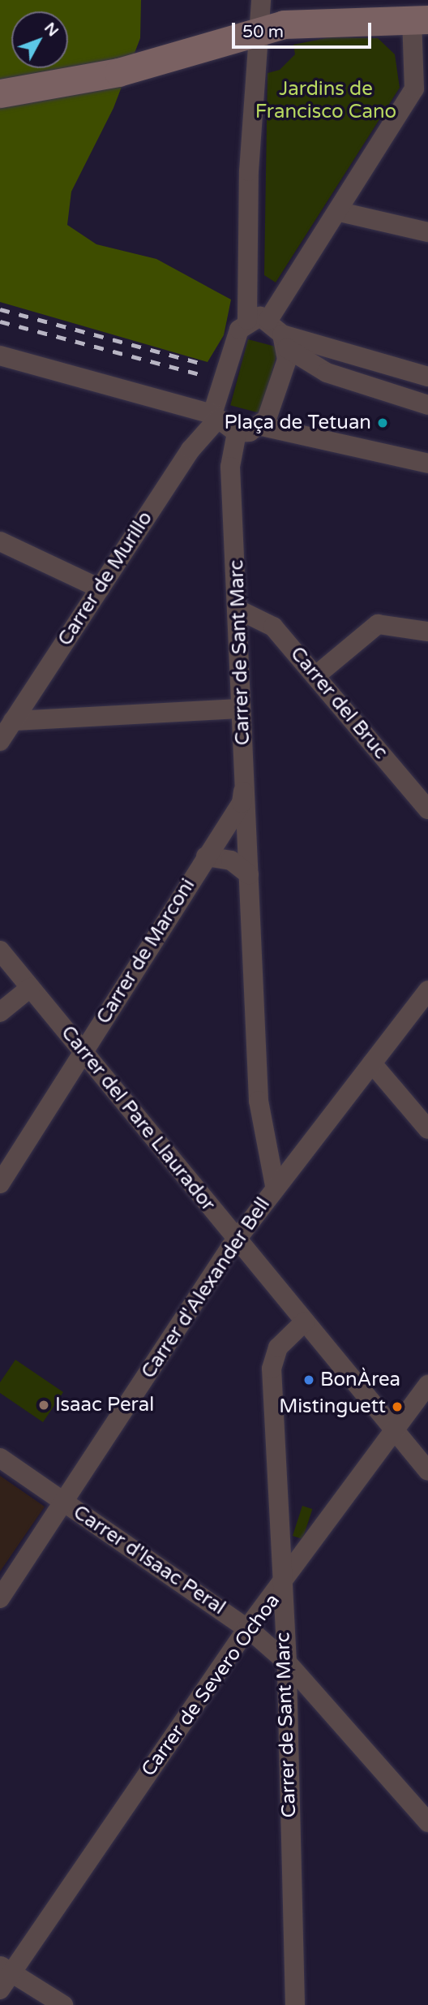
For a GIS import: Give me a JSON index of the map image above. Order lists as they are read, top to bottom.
{
  "streets": {
    "street": [
      "Carrer de Murillo",
      "Carrer de Sant Marc",
      "Carrer del Bruc",
      "Carrer de Marconi",
      "Carrer del Pare Llaurador",
      "Carrer d'Alexander Bell",
      "Carrer d'Isaac Peral",
      "Carrer de Severo Ochoa"
    ]
  },
  "crossings": [
    ["Carrer de Sant Marc", "Carrer del Bruc"],
    ["Carrer de Sant Marc", "Carrer de Marconi"],
    ["Carrer de Sant Marc", "Carrer del Pare Llaurador"],
    ["Carrer de Sant Marc", "Carrer d'Alexander Bell"],
    ["Carrer de Sant Marc", "Carrer d'Isaac Peral"],
    ["Carrer de Sant Marc", "Carrer de Severo Ochoa"],
    ["Carrer de Marconi", "Carrer del Pare Llaurador"],
    ["Carrer del Pare Llaurador", "Carrer d'Alexander Bell"],
    ["Carrer del Pare Llaurador", "Carrer de Severo Ochoa"],
    ["Carrer d'Alexander Bell", "Carrer d'Isaac Peral"],
    ["Carrer d'Isaac Peral", "Carrer de Severo Ochoa"]
  ],
  "parks": ["Jardins de Francisco Cano"],
  "places": [
    "Plaça de Tetuan",
    "BonÀrea",
    "Isaac Peral",
    "Mistinguett"
  ],
  "scale_bar": "50 m",
  "north": "top right"
}
